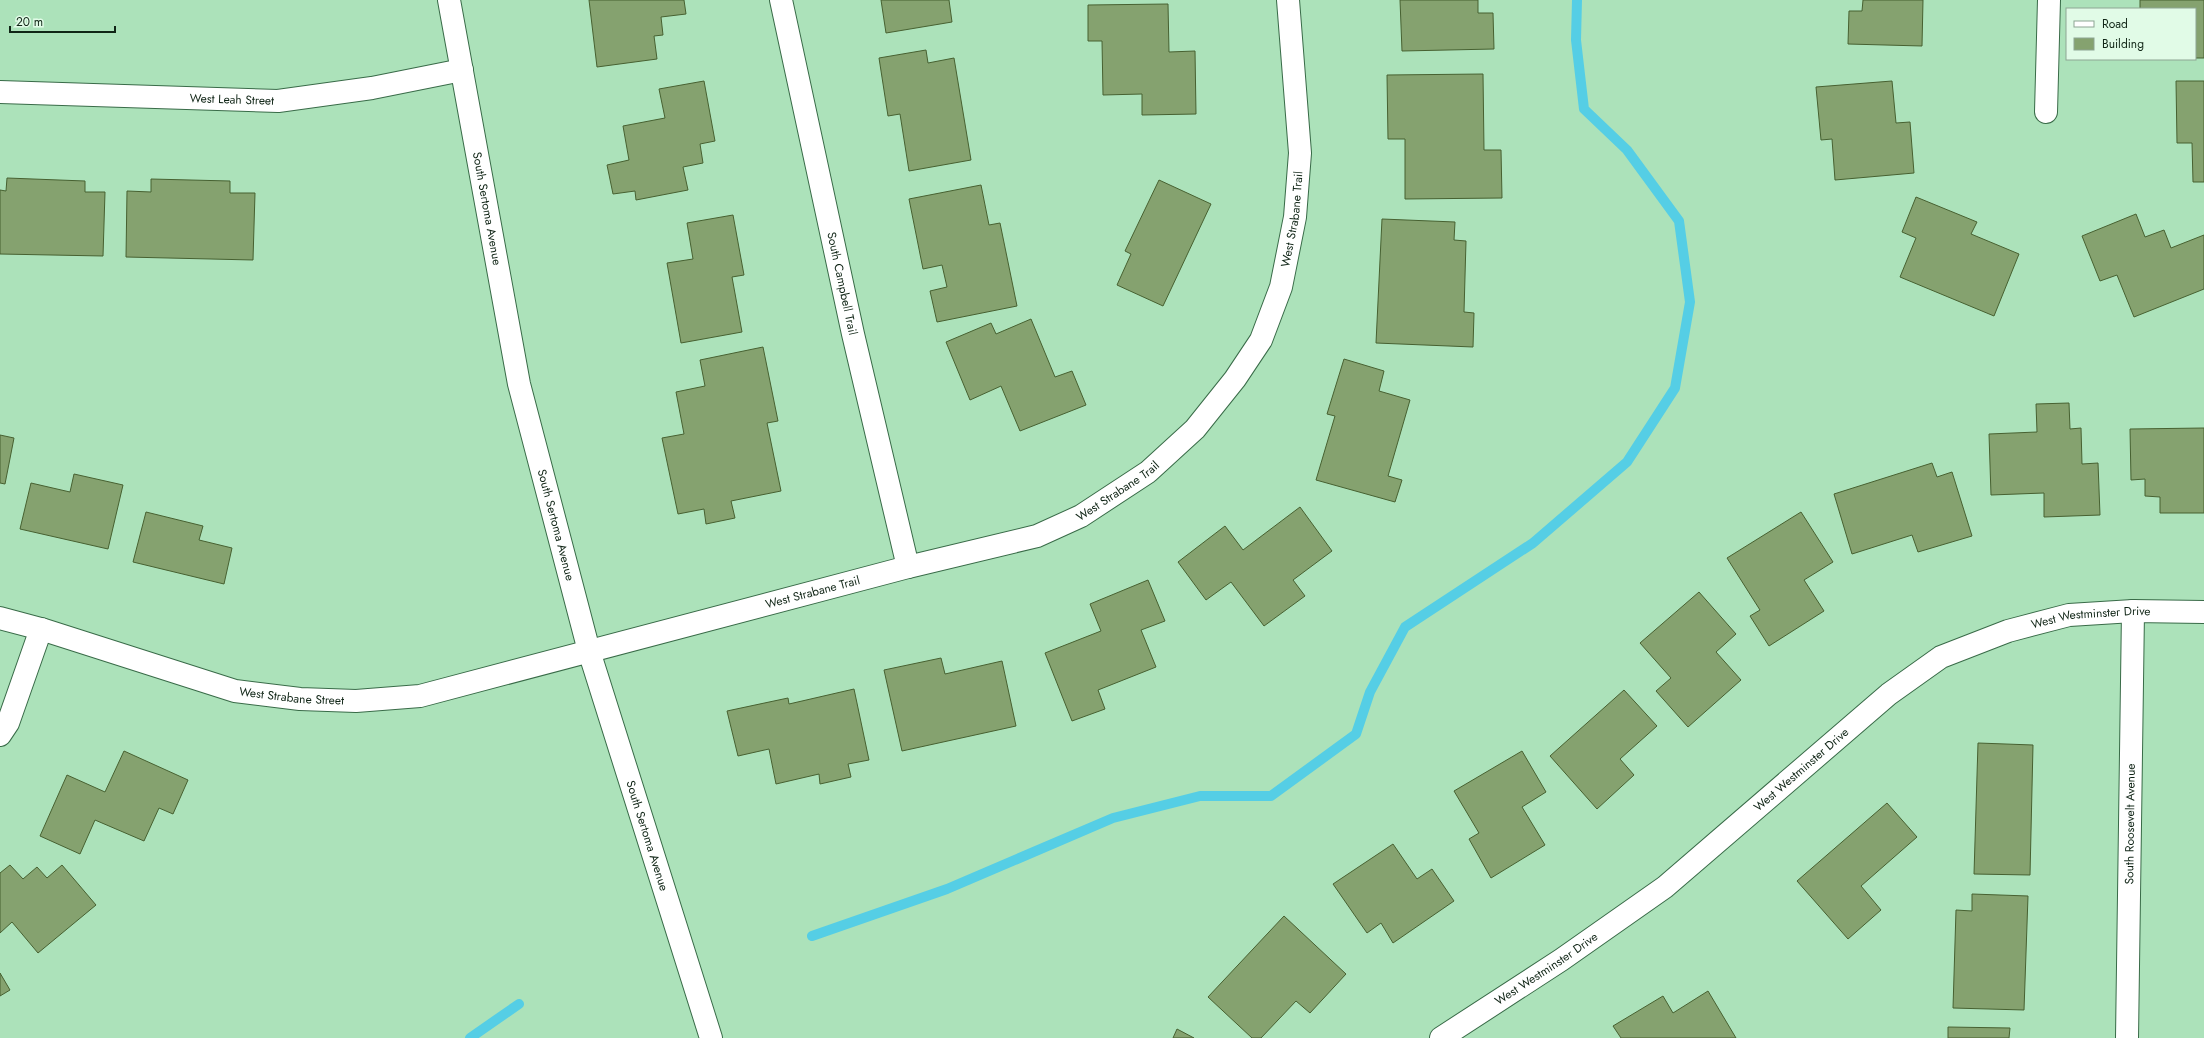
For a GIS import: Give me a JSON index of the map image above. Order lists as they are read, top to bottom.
{
  "streets": {
    "street": [
      "West Leah Street",
      "South Sertoma Avenue",
      "West Strabane Trail",
      "South Campbell Trail",
      "West Westminster Drive",
      "West Strabane Street",
      "South Roosevelt Avenue"
    ]
  },
  "crossings": [
    ["West Leah Street", "South Sertoma Avenue"],
    ["South Sertoma Avenue", "West Strabane Trail"],
    ["South Sertoma Avenue", "West Strabane Street"],
    ["West Strabane Trail", "South Campbell Trail"],
    ["West Strabane Trail", "West Strabane Street"],
    ["West Westminster Drive", "South Roosevelt Avenue"]
  ],
  "legend": ["Road", "Building"],
  "scale_bar": "20 m"
}
